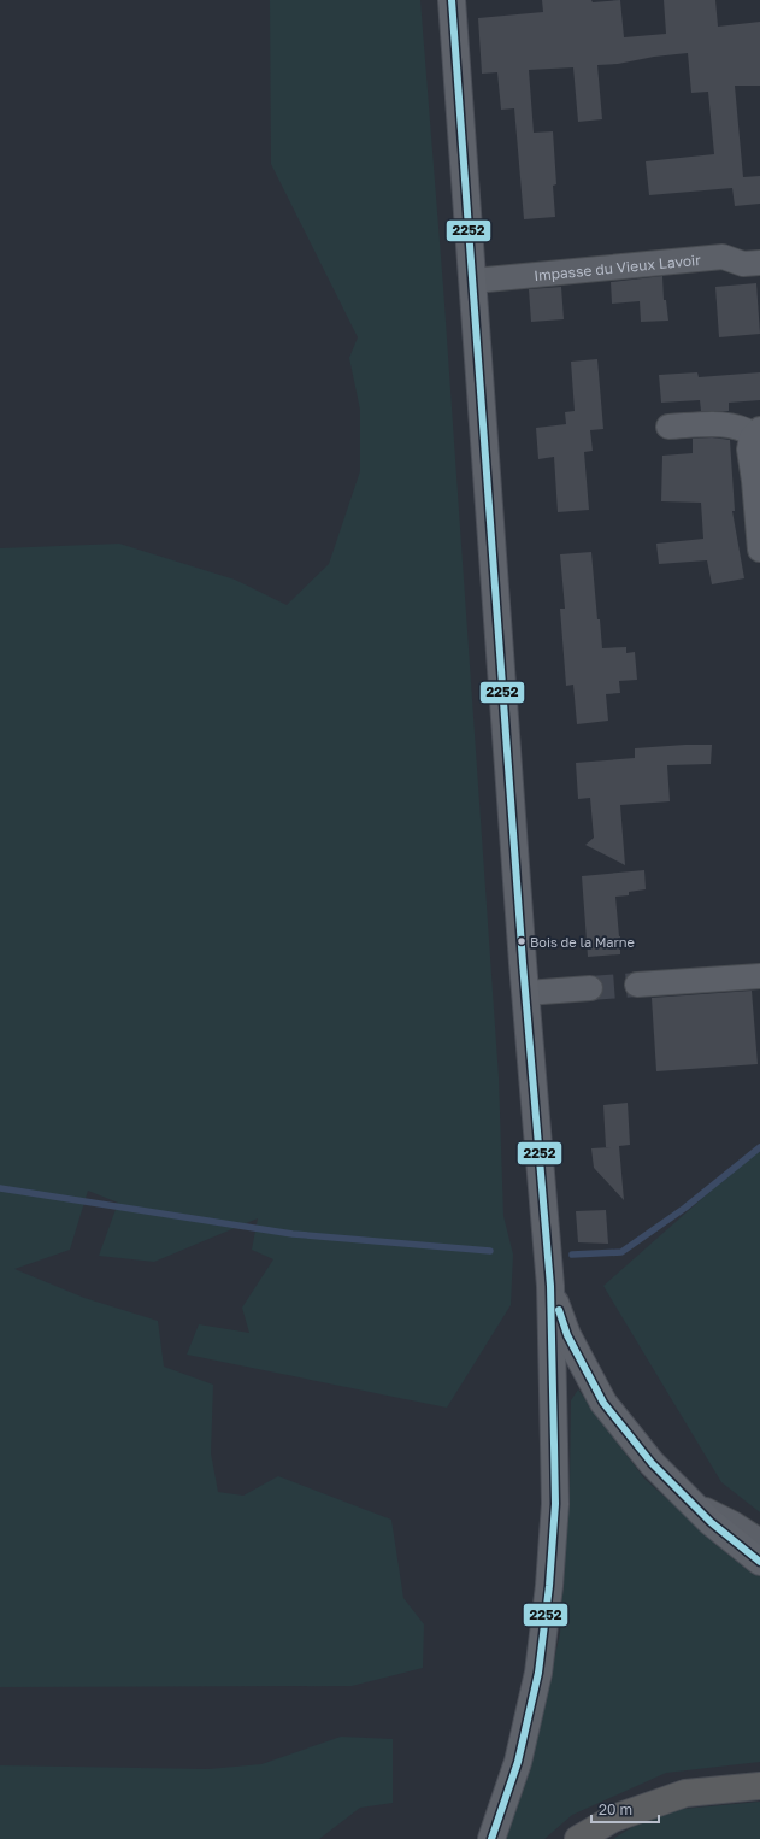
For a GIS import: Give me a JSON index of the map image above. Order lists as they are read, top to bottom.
{
  "streets": {
    "street": ["Impasse du Vieux Lavoir"]
  },
  "places": ["Bois de la Marne"],
  "lines": ["transit line 2252"],
  "scale_bar": "20 m"
}
